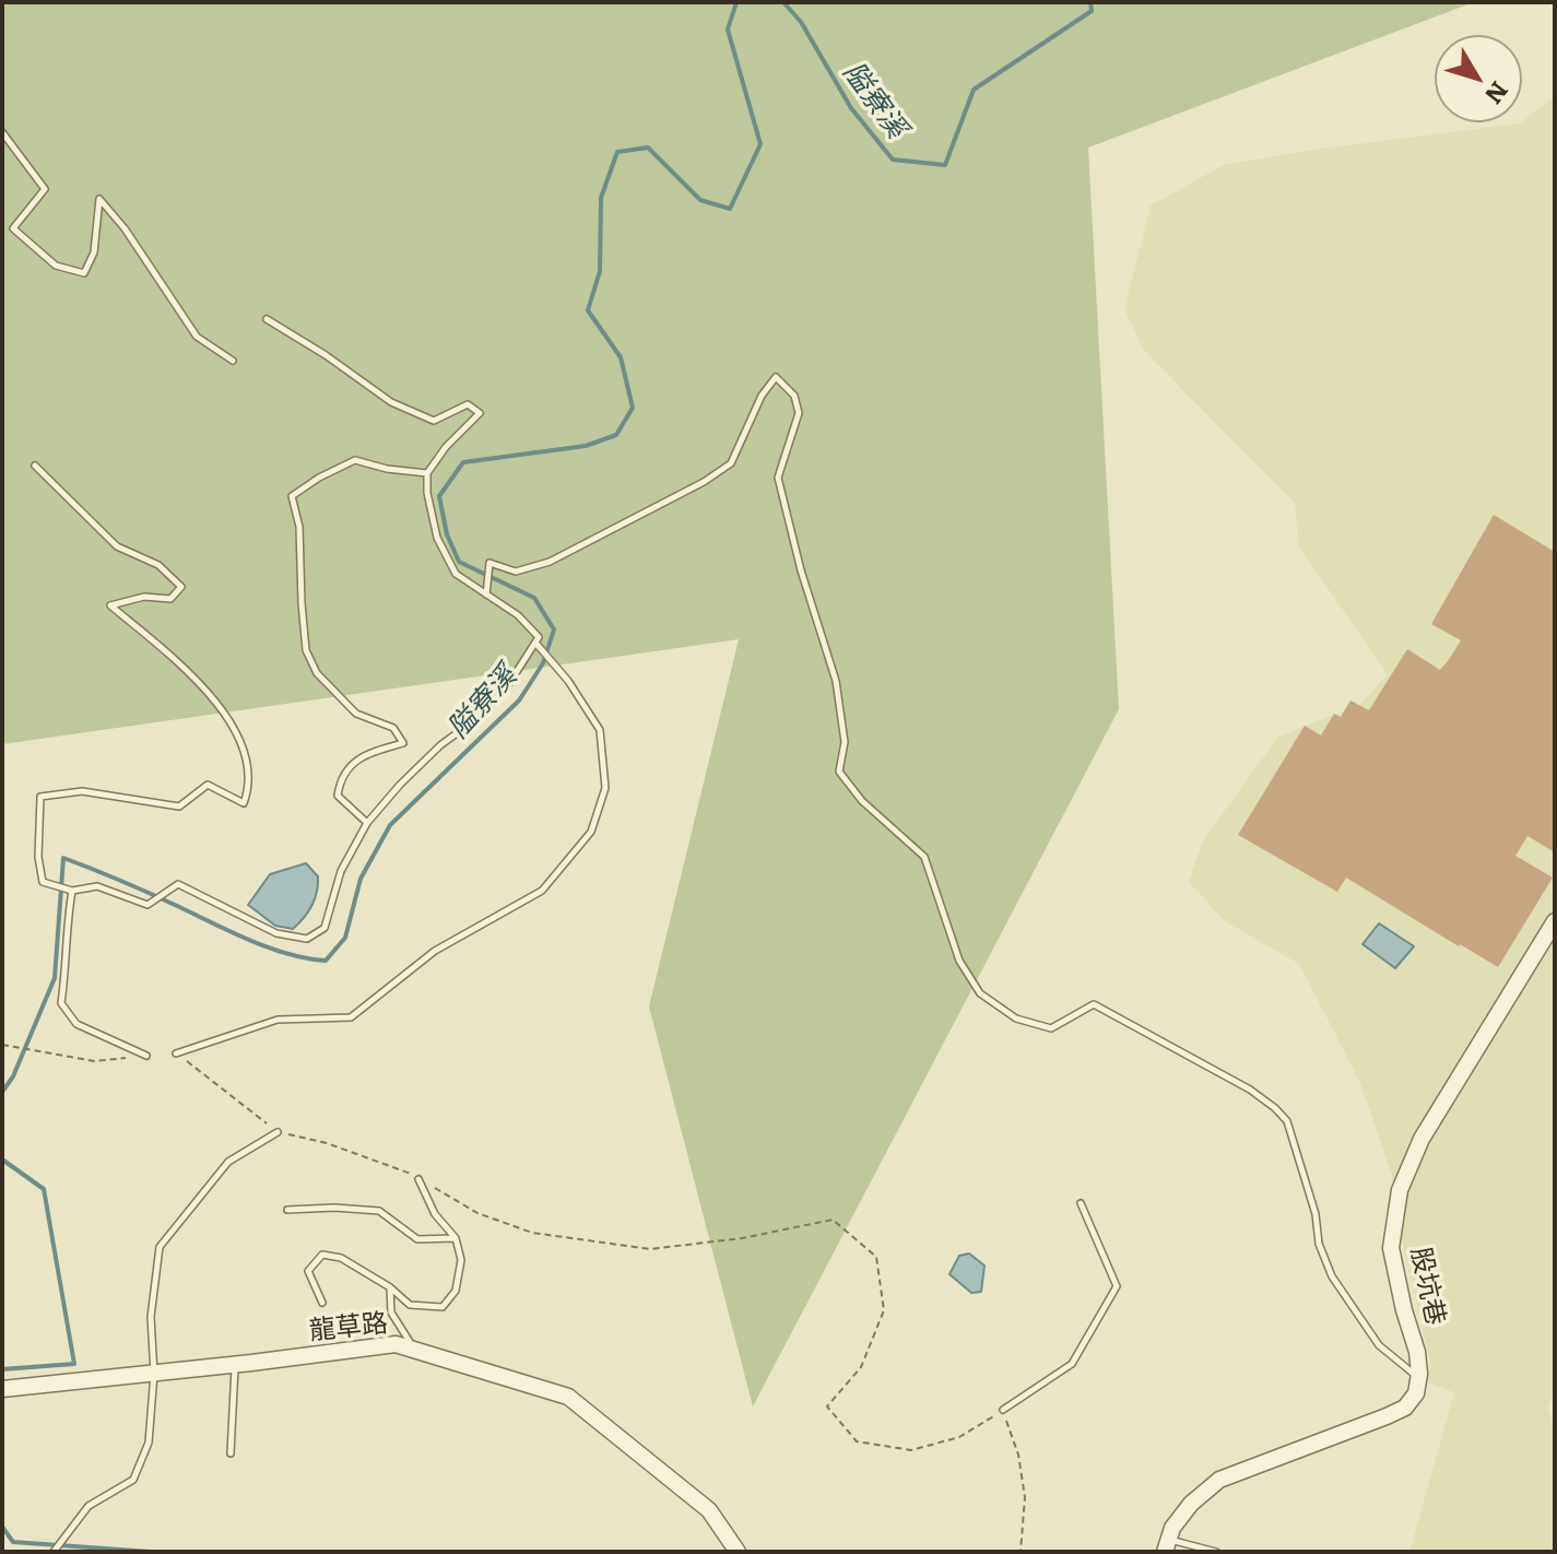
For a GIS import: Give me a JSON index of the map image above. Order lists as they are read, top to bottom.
{
  "streets": {
    "street": ["股坑巷", "龍草路"]
  },
  "water": ["隘寮溪"],
  "north": "bottom right"
}
